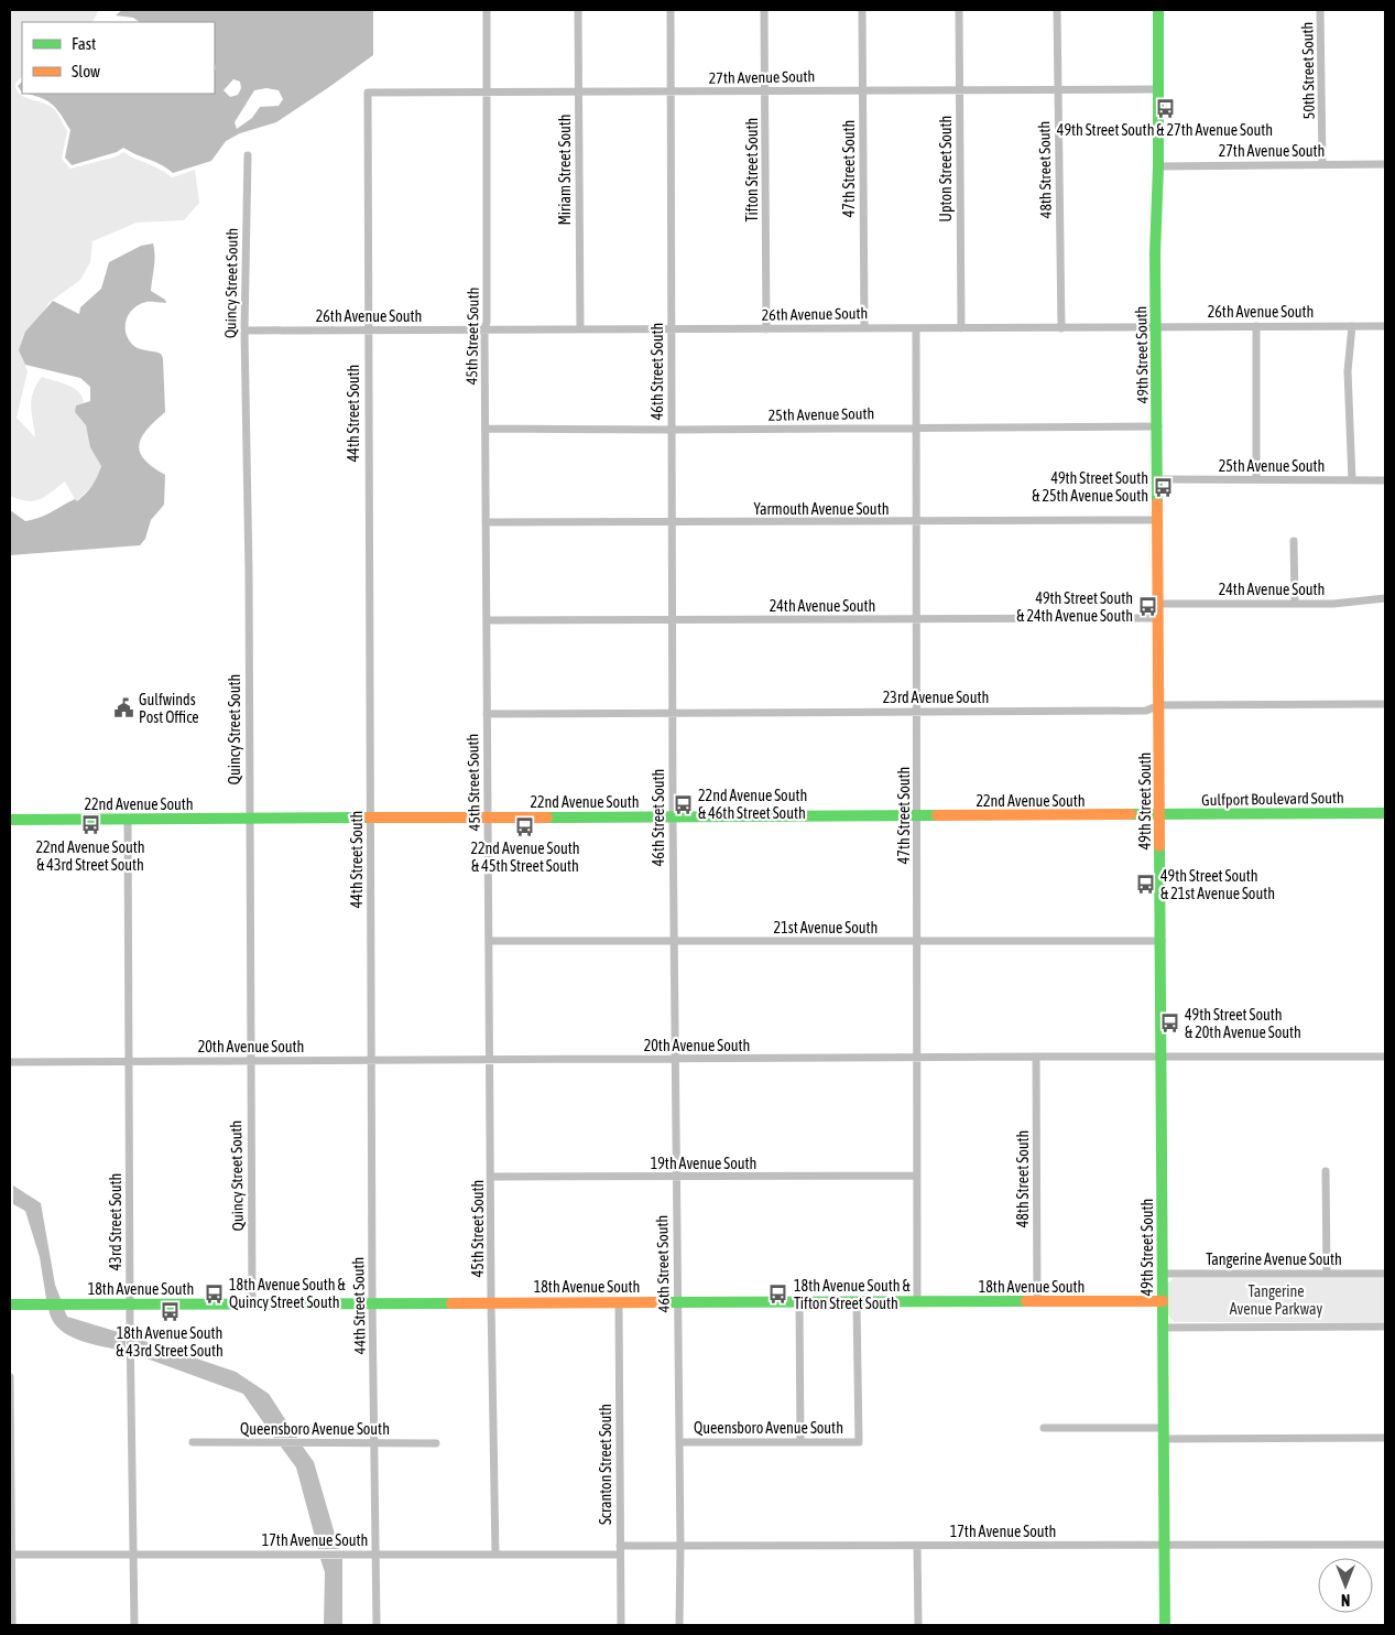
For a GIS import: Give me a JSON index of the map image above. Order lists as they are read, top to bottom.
{
  "streets": {
    "main road": [
      "49th Street South",
      "Gulfport Boulevard South",
      "22nd Avenue South",
      "18th Avenue South"
    ],
    "street": [
      "50th Street South",
      "27th Avenue South",
      "47th Street South",
      "Upton Street South",
      "Miriam Street South",
      "Tifton Street South",
      "48th Street South",
      "Quincy Street South",
      "26th Avenue South",
      "45th Street South",
      "46th Street South",
      "44th Street South",
      "25th Avenue South",
      "Yarmouth Avenue South",
      "24th Avenue South",
      "23rd Avenue South",
      "21st Avenue South",
      "20th Avenue South",
      "19th Avenue South",
      "43rd Street South",
      "Tangerine Avenue South",
      "Queensboro Avenue South",
      "Scranton Street South",
      "17th Avenue South"
    ]
  },
  "crossings": [
    ["50th Street South", "27th Avenue South"],
    ["27th Avenue South", "47th Street South"],
    ["27th Avenue South", "Upton Street South"],
    ["27th Avenue South", "Miriam Street South"],
    ["27th Avenue South", "Tifton Street South"],
    ["27th Avenue South", "48th Street South"],
    ["27th Avenue South", "45th Street South"],
    ["27th Avenue South", "49th Street South"],
    ["27th Avenue South", "46th Street South"],
    ["27th Avenue South", "44th Street South"],
    ["47th Street South", "26th Avenue South"],
    ["47th Street South", "25th Avenue South"],
    ["47th Street South", "Yarmouth Avenue South"],
    ["47th Street South", "24th Avenue South"],
    ["47th Street South", "23rd Avenue South"],
    ["47th Street South", "22nd Avenue South"],
    ["47th Street South", "21st Avenue South"],
    ["47th Street South", "20th Avenue South"],
    ["47th Street South", "19th Avenue South"],
    ["47th Street South", "18th Avenue South"],
    ["Upton Street South", "26th Avenue South"],
    ["Miriam Street South", "26th Avenue South"],
    ["Tifton Street South", "26th Avenue South"],
    ["48th Street South", "26th Avenue South"],
    ["48th Street South", "20th Avenue South"],
    ["48th Street South", "18th Avenue South"],
    ["Quincy Street South", "26th Avenue South"],
    ["Quincy Street South", "22nd Avenue South"],
    ["Quincy Street South", "20th Avenue South"],
    ["Quincy Street South", "18th Avenue South"],
    ["26th Avenue South", "45th Street South"],
    ["26th Avenue South", "49th Street South"],
    ["26th Avenue South", "46th Street South"],
    ["26th Avenue South", "44th Street South"],
    ["45th Street South", "25th Avenue South"],
    ["45th Street South", "Yarmouth Avenue South"],
    ["45th Street South", "24th Avenue South"],
    ["45th Street South", "23rd Avenue South"],
    ["45th Street South", "22nd Avenue South"],
    ["45th Street South", "21st Avenue South"],
    ["45th Street South", "20th Avenue South"],
    ["45th Street South", "19th Avenue South"],
    ["45th Street South", "18th Avenue South"],
    ["45th Street South", "17th Avenue South"],
    ["49th Street South", "25th Avenue South"],
    ["49th Street South", "Yarmouth Avenue South"],
    ["49th Street South", "24th Avenue South"],
    ["49th Street South", "23rd Avenue South"],
    ["49th Street South", "Gulfport Boulevard South"],
    ["49th Street South", "22nd Avenue South"],
    ["49th Street South", "21st Avenue South"],
    ["49th Street South", "20th Avenue South"],
    ["49th Street South", "Tangerine Avenue South"],
    ["49th Street South", "18th Avenue South"],
    ["49th Street South", "17th Avenue South"],
    ["46th Street South", "25th Avenue South"],
    ["46th Street South", "Yarmouth Avenue South"],
    ["46th Street South", "24th Avenue South"],
    ["46th Street South", "23rd Avenue South"],
    ["46th Street South", "22nd Avenue South"],
    ["46th Street South", "21st Avenue South"],
    ["46th Street South", "20th Avenue South"],
    ["46th Street South", "19th Avenue South"],
    ["46th Street South", "18th Avenue South"],
    ["46th Street South", "Queensboro Avenue South"],
    ["46th Street South", "17th Avenue South"],
    ["44th Street South", "22nd Avenue South"],
    ["44th Street South", "20th Avenue South"],
    ["44th Street South", "18th Avenue South"],
    ["44th Street South", "Queensboro Avenue South"],
    ["44th Street South", "17th Avenue South"],
    ["Gulfport Boulevard South", "22nd Avenue South"],
    ["22nd Avenue South", "43rd Street South"],
    ["20th Avenue South", "43rd Street South"],
    ["43rd Street South", "18th Avenue South"],
    ["43rd Street South", "17th Avenue South"],
    ["18th Avenue South", "Queensboro Avenue South"],
    ["18th Avenue South", "Scranton Street South"],
    ["Scranton Street South", "17th Avenue South"]
  ],
  "parks": ["Tangerine Avenue Parkway"],
  "places": {
    "bus stop": [
      "49th Street South & 27th Avenue South",
      "49th Street South & 25th Avenue South",
      "49th Street South & 24th Avenue South",
      "22nd Avenue South & 46th Street South",
      "22nd Avenue South & 43rd Street South",
      "22nd Avenue South & 45th Street South",
      "49th Street South & 21st Avenue South",
      "49th Street South & 20th Avenue South",
      "18th Avenue South & Quincy Street South",
      "18th Avenue South & Tifton Street South",
      "18th Avenue South & 43rd Street South"
    ],
    "public building": ["Gulfwinds Post Office"]
  },
  "legend": ["Fast", "Slow"],
  "north": "bottom"
}
